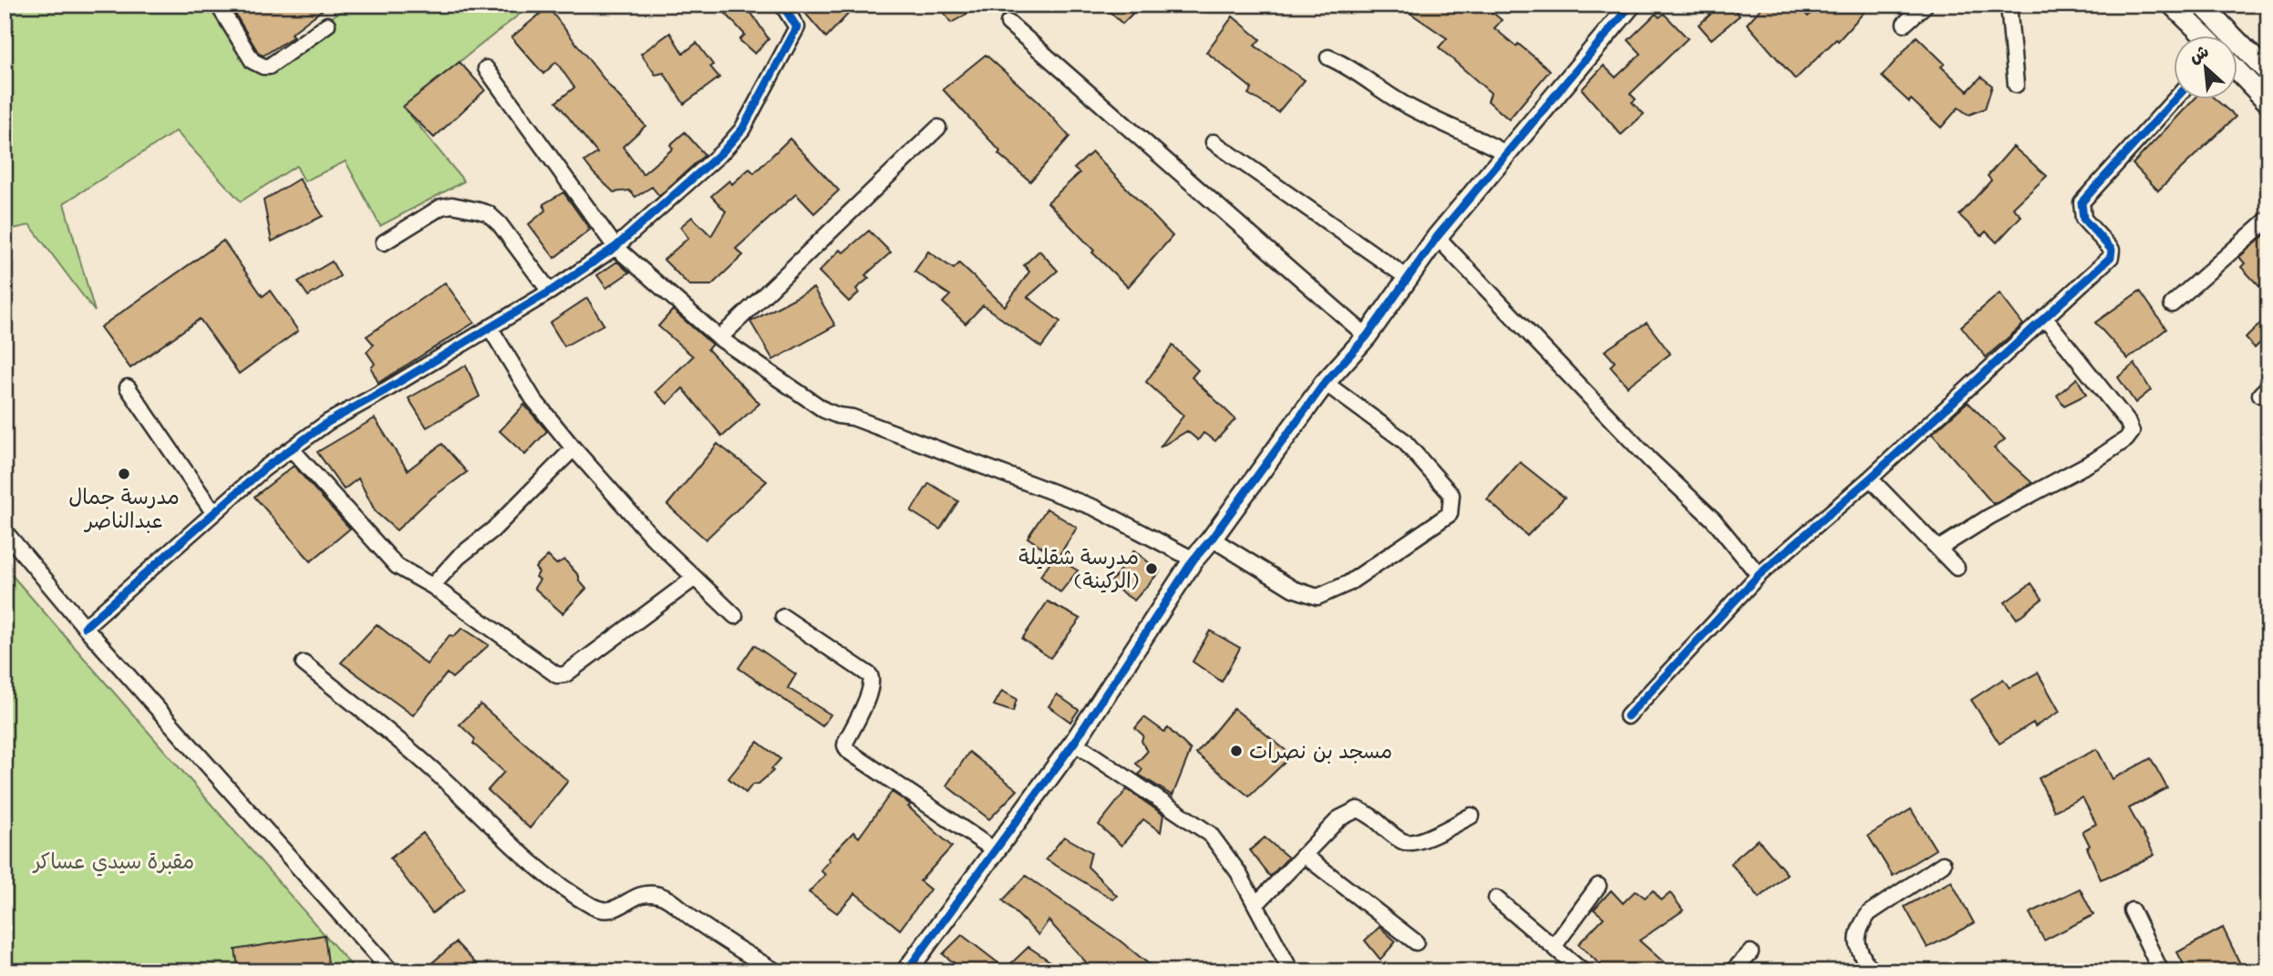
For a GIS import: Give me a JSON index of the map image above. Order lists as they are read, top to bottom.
{
  "parks": ["مقبرة سيدي عساكر"],
  "places": ["مدرسة جمال عبدالناصر", "مدرسة شقليلة (الركينة)", "مسجد بن نصرات"],
  "north": "top left"
}
